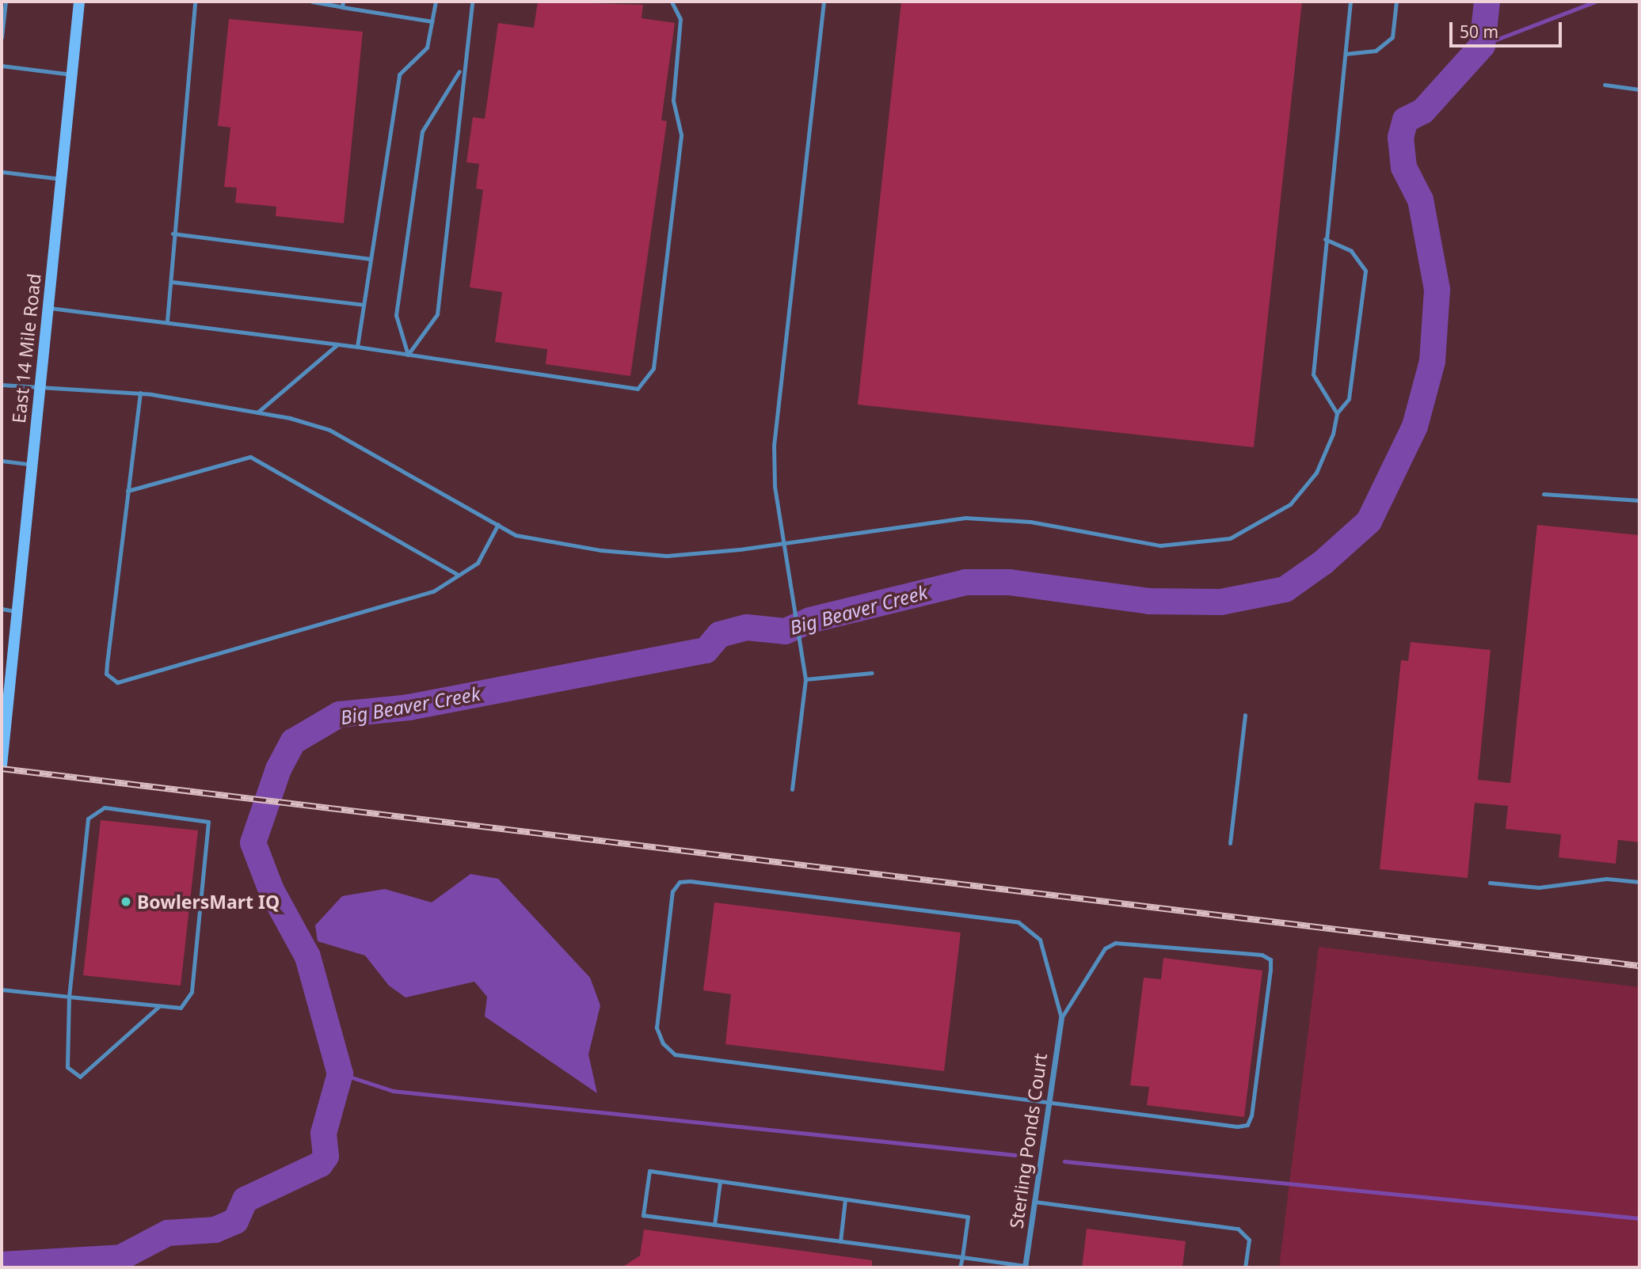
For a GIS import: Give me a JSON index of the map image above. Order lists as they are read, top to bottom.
{
  "streets": {
    "main road": ["East 14 Mile Road"],
    "street": ["Sterling Ponds Court"]
  },
  "water": ["Big Beaver Creek"],
  "places": ["BowlersMart IQ"],
  "scale_bar": "50 m"
}
